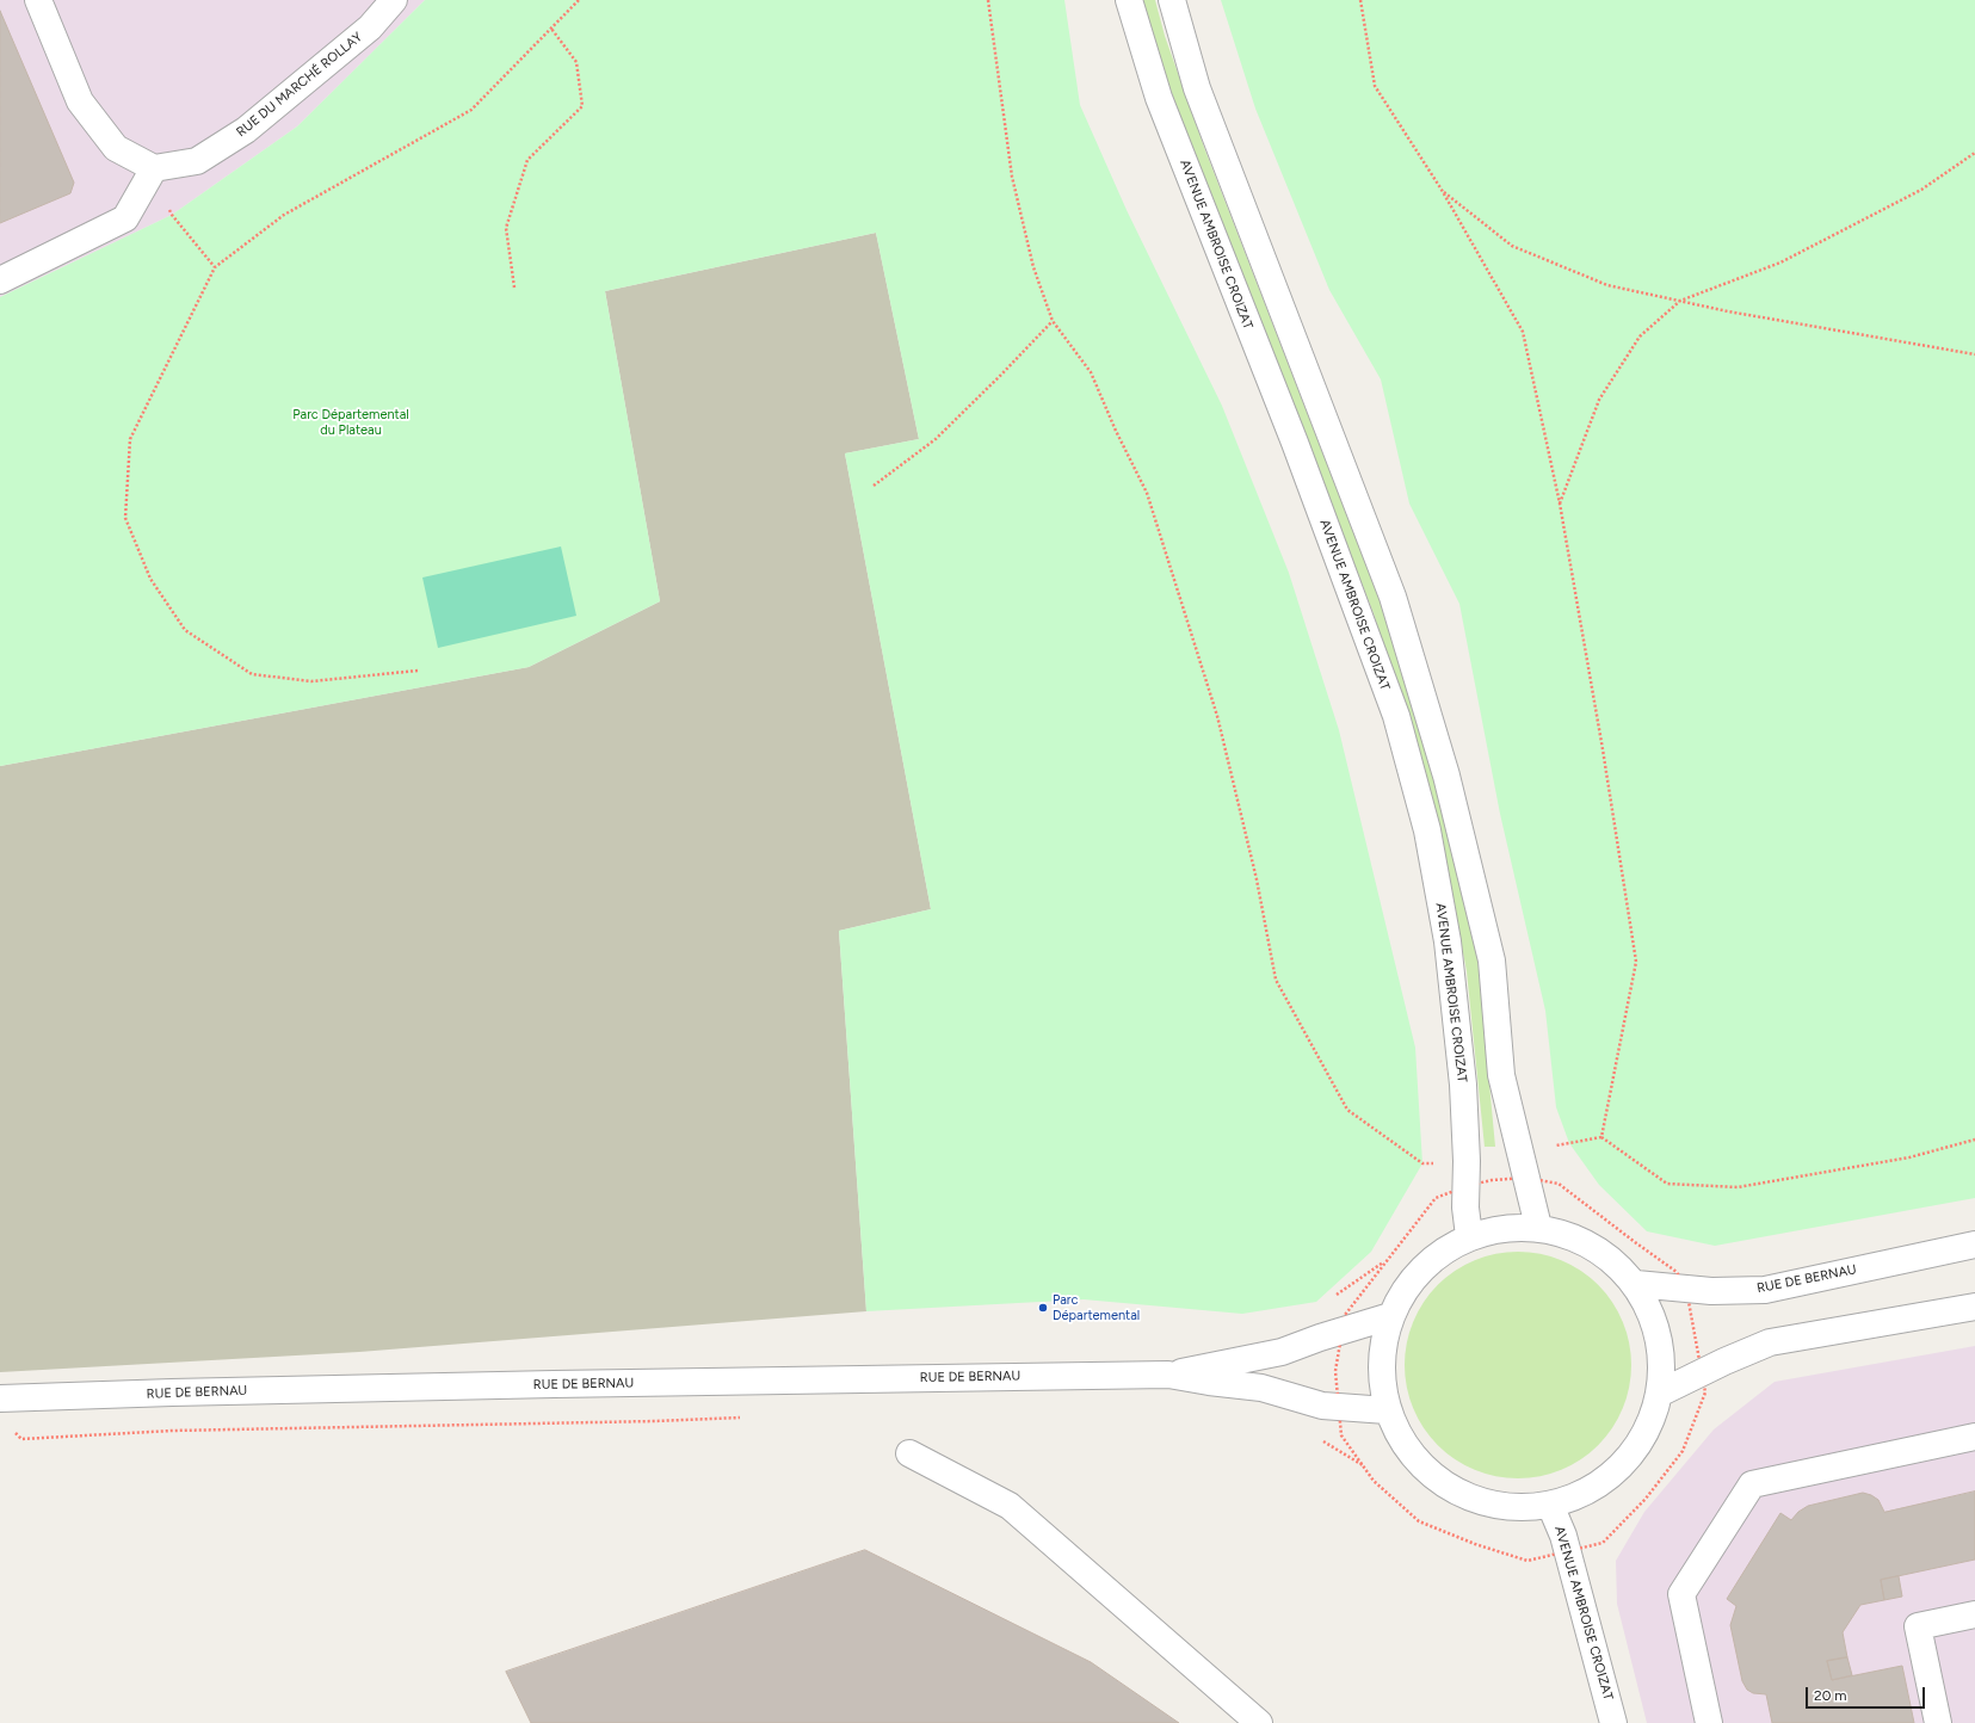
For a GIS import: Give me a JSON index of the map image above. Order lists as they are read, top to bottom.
{
  "streets": {
    "street": ["RUE DU MARCHÉ ROLLAY", "AVENUE AMBROISE CROIZAT", "RUE DE BERNAU"]
  },
  "parks": ["Parc Départemental du Plateau"],
  "places": ["Parc Départemental"],
  "scale_bar": "20 m"
}
